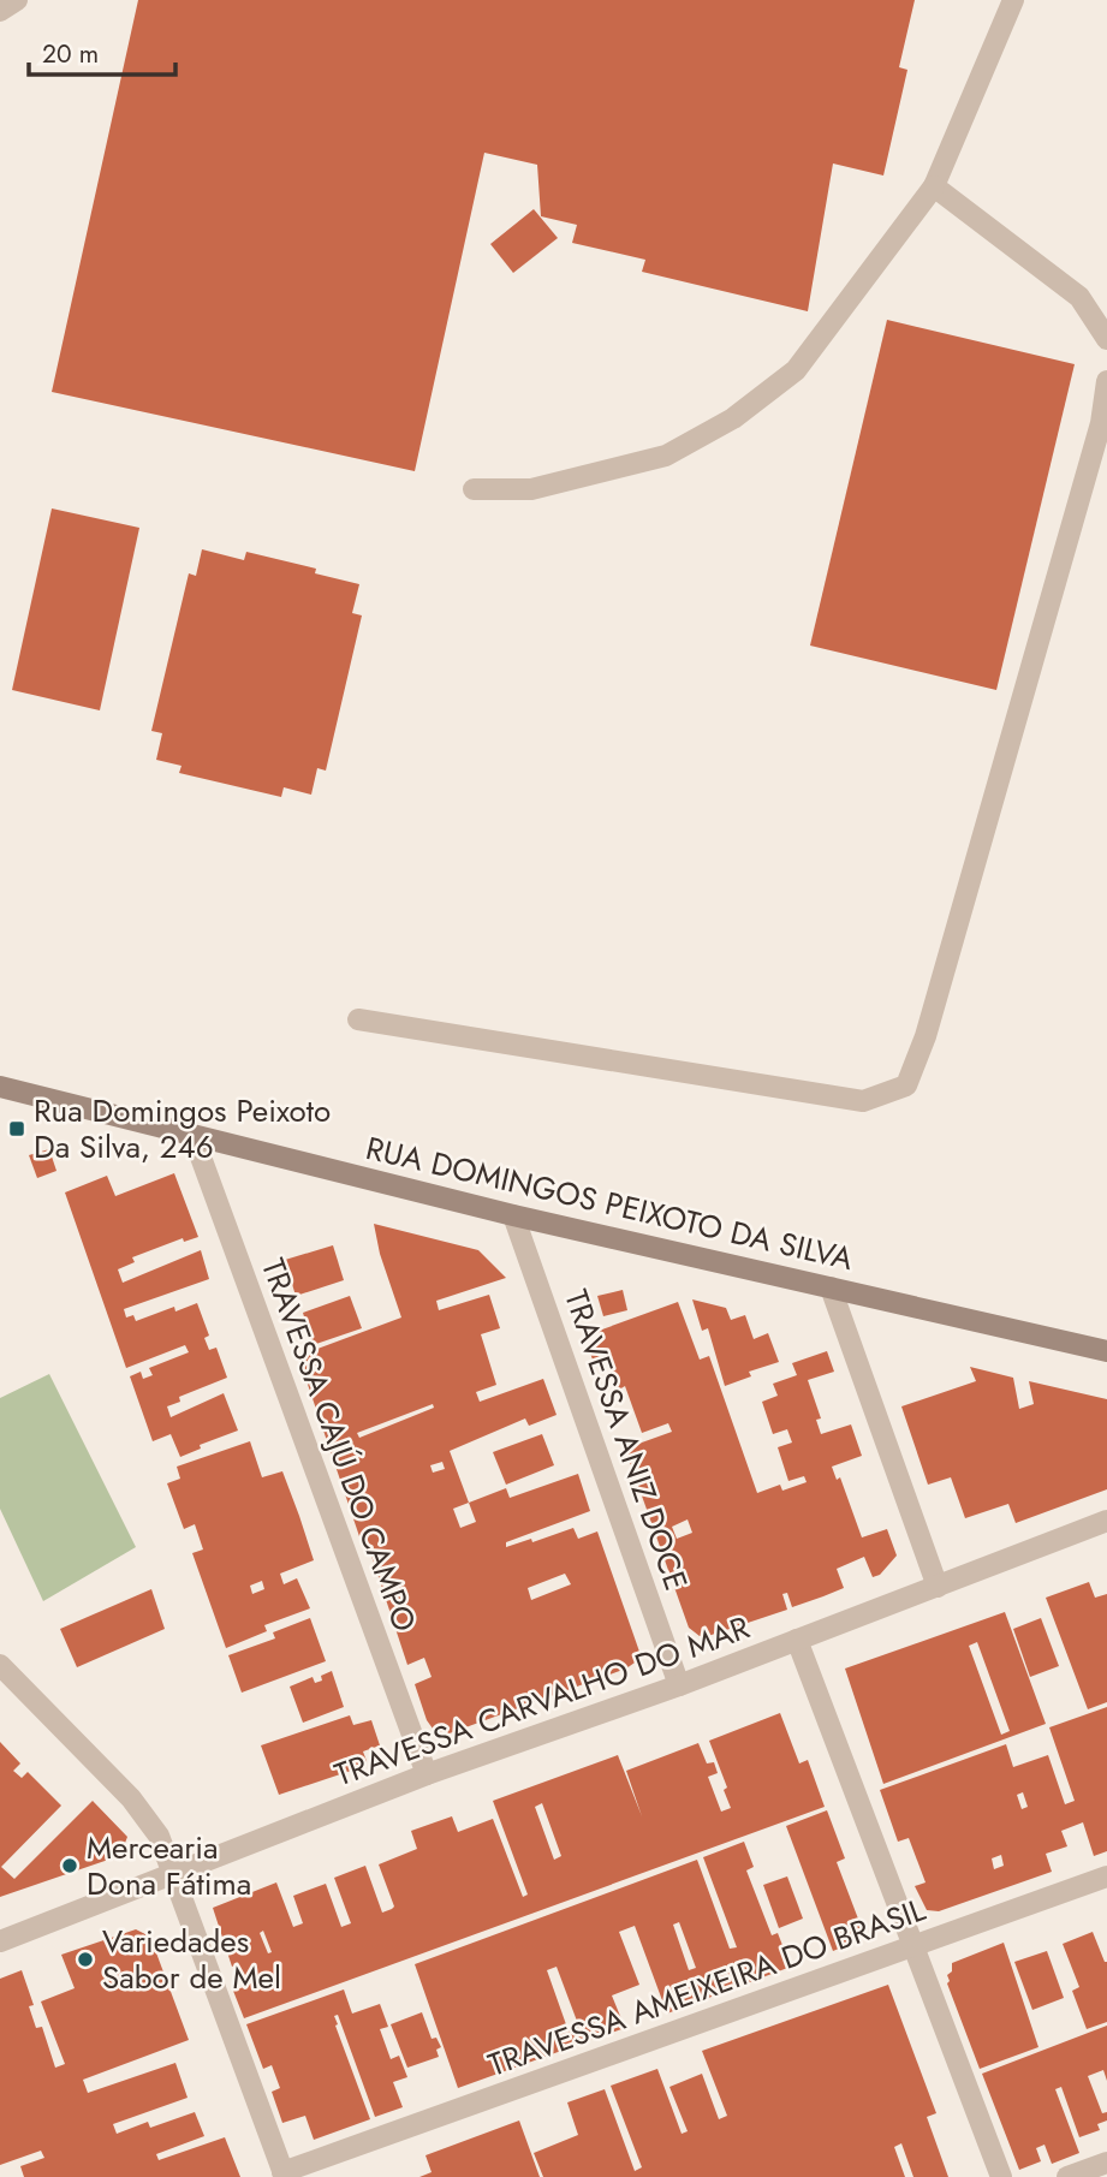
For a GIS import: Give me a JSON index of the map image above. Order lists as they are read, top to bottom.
{
  "streets": {
    "main road": ["RUA DOMINGOS PEIXOTO DA SILVA"],
    "street": [
      "TRAVESSA ANIZ DOCE",
      "TRAVESSA CAJÚ DO CAMPO",
      "TRAVESSA CARVALHO DO MAR",
      "TRAVESSA AMEIXEIRA DO BRASIL"
    ]
  },
  "crossings": [
    ["RUA DOMINGOS PEIXOTO DA SILVA", "TRAVESSA ANIZ DOCE"],
    ["RUA DOMINGOS PEIXOTO DA SILVA", "TRAVESSA CAJÚ DO CAMPO"],
    ["TRAVESSA ANIZ DOCE", "TRAVESSA CARVALHO DO MAR"],
    ["TRAVESSA CAJÚ DO CAMPO", "TRAVESSA CARVALHO DO MAR"]
  ],
  "places": {
    "transit": ["Rua Domingos Peixoto Da Silva, 246"],
    "other": ["Mercearia Dona Fátima", "Variedades Sabor de Mel"]
  },
  "scale_bar": "20 m"
}
